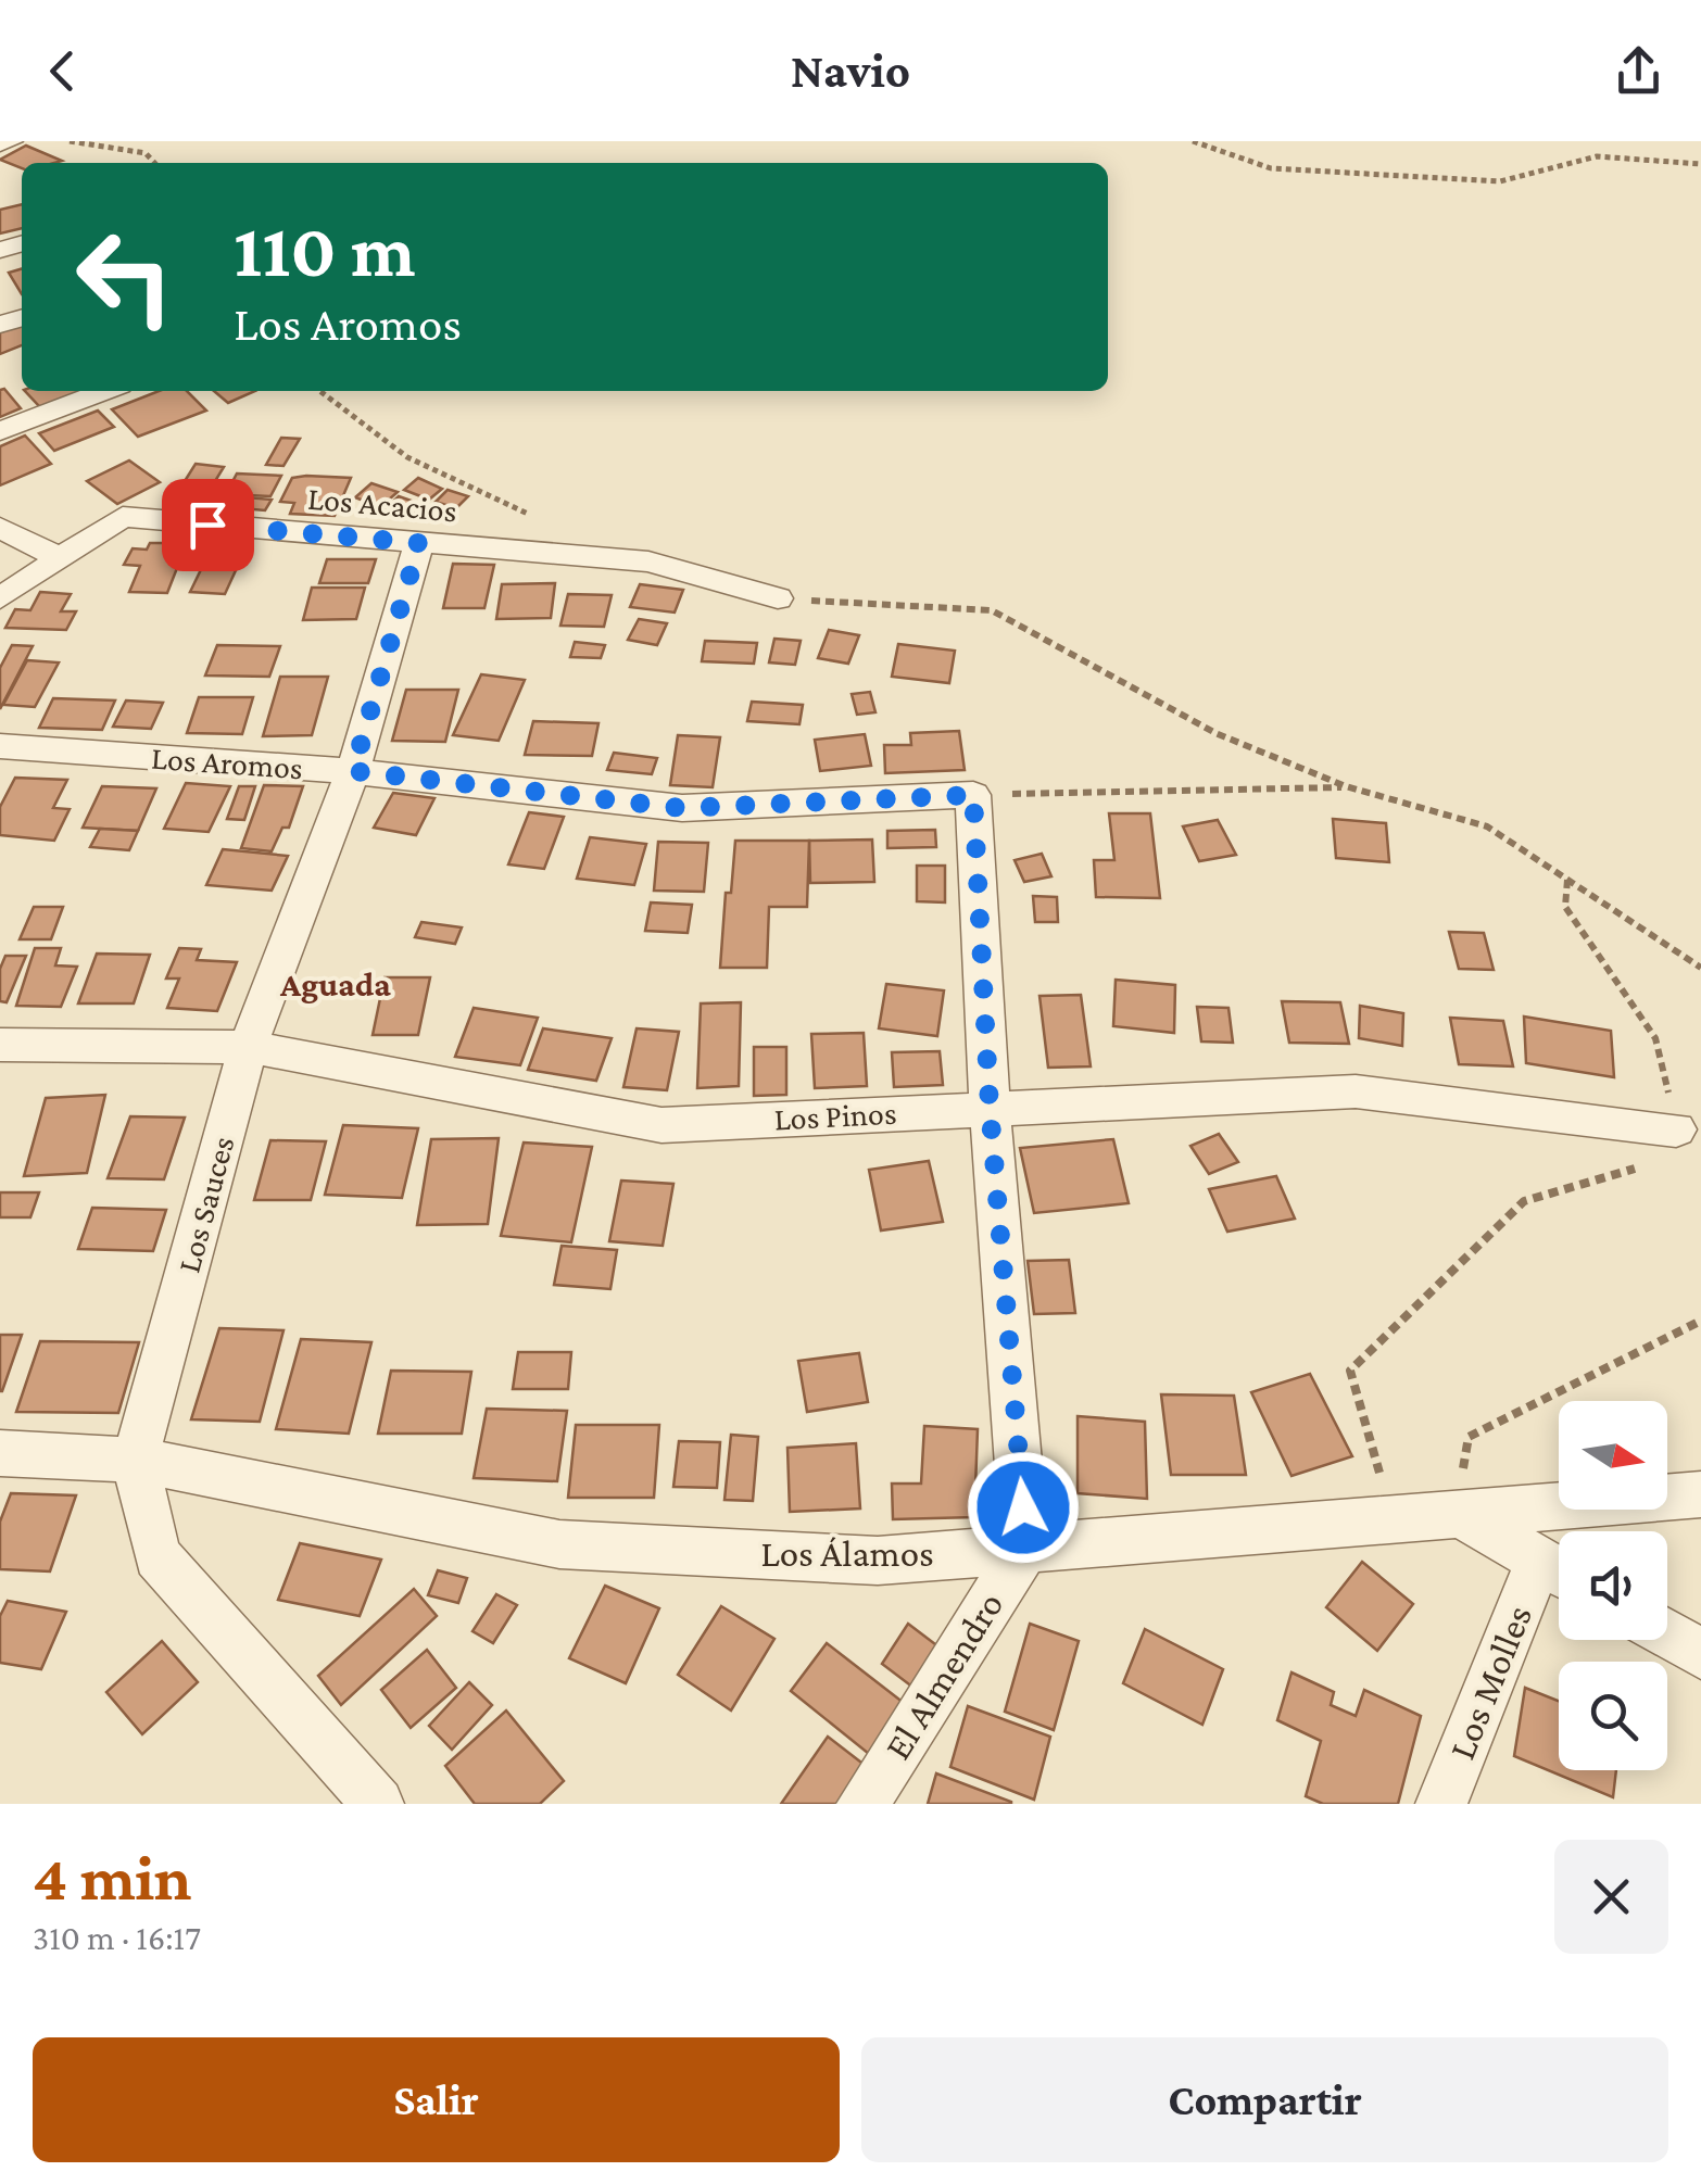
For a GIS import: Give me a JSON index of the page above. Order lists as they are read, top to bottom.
{
  "streets": {
    "street": [
      "Los Acacios",
      "Los Aromos",
      "Los Pinos",
      "Los Sauces",
      "Los Álamos",
      "El Almendro",
      "Los Molles"
    ]
  },
  "crossings": [
    ["Los Acacios", "Los Sauces"],
    ["Los Aromos", "Los Sauces"],
    ["Los Pinos", "Los Sauces"],
    ["Los Sauces", "Los Álamos"],
    ["Los Álamos", "El Almendro"]
  ],
  "districts": ["Aguada"],
  "north": "right",
  "page": {
    "header": "Navio",
    "turn": ["110 m", "Los Aromos"],
    "heading": ["4 min", "310 m · 16:17"],
    "buttons": ["Salir", "Compartir"]
  }
}
